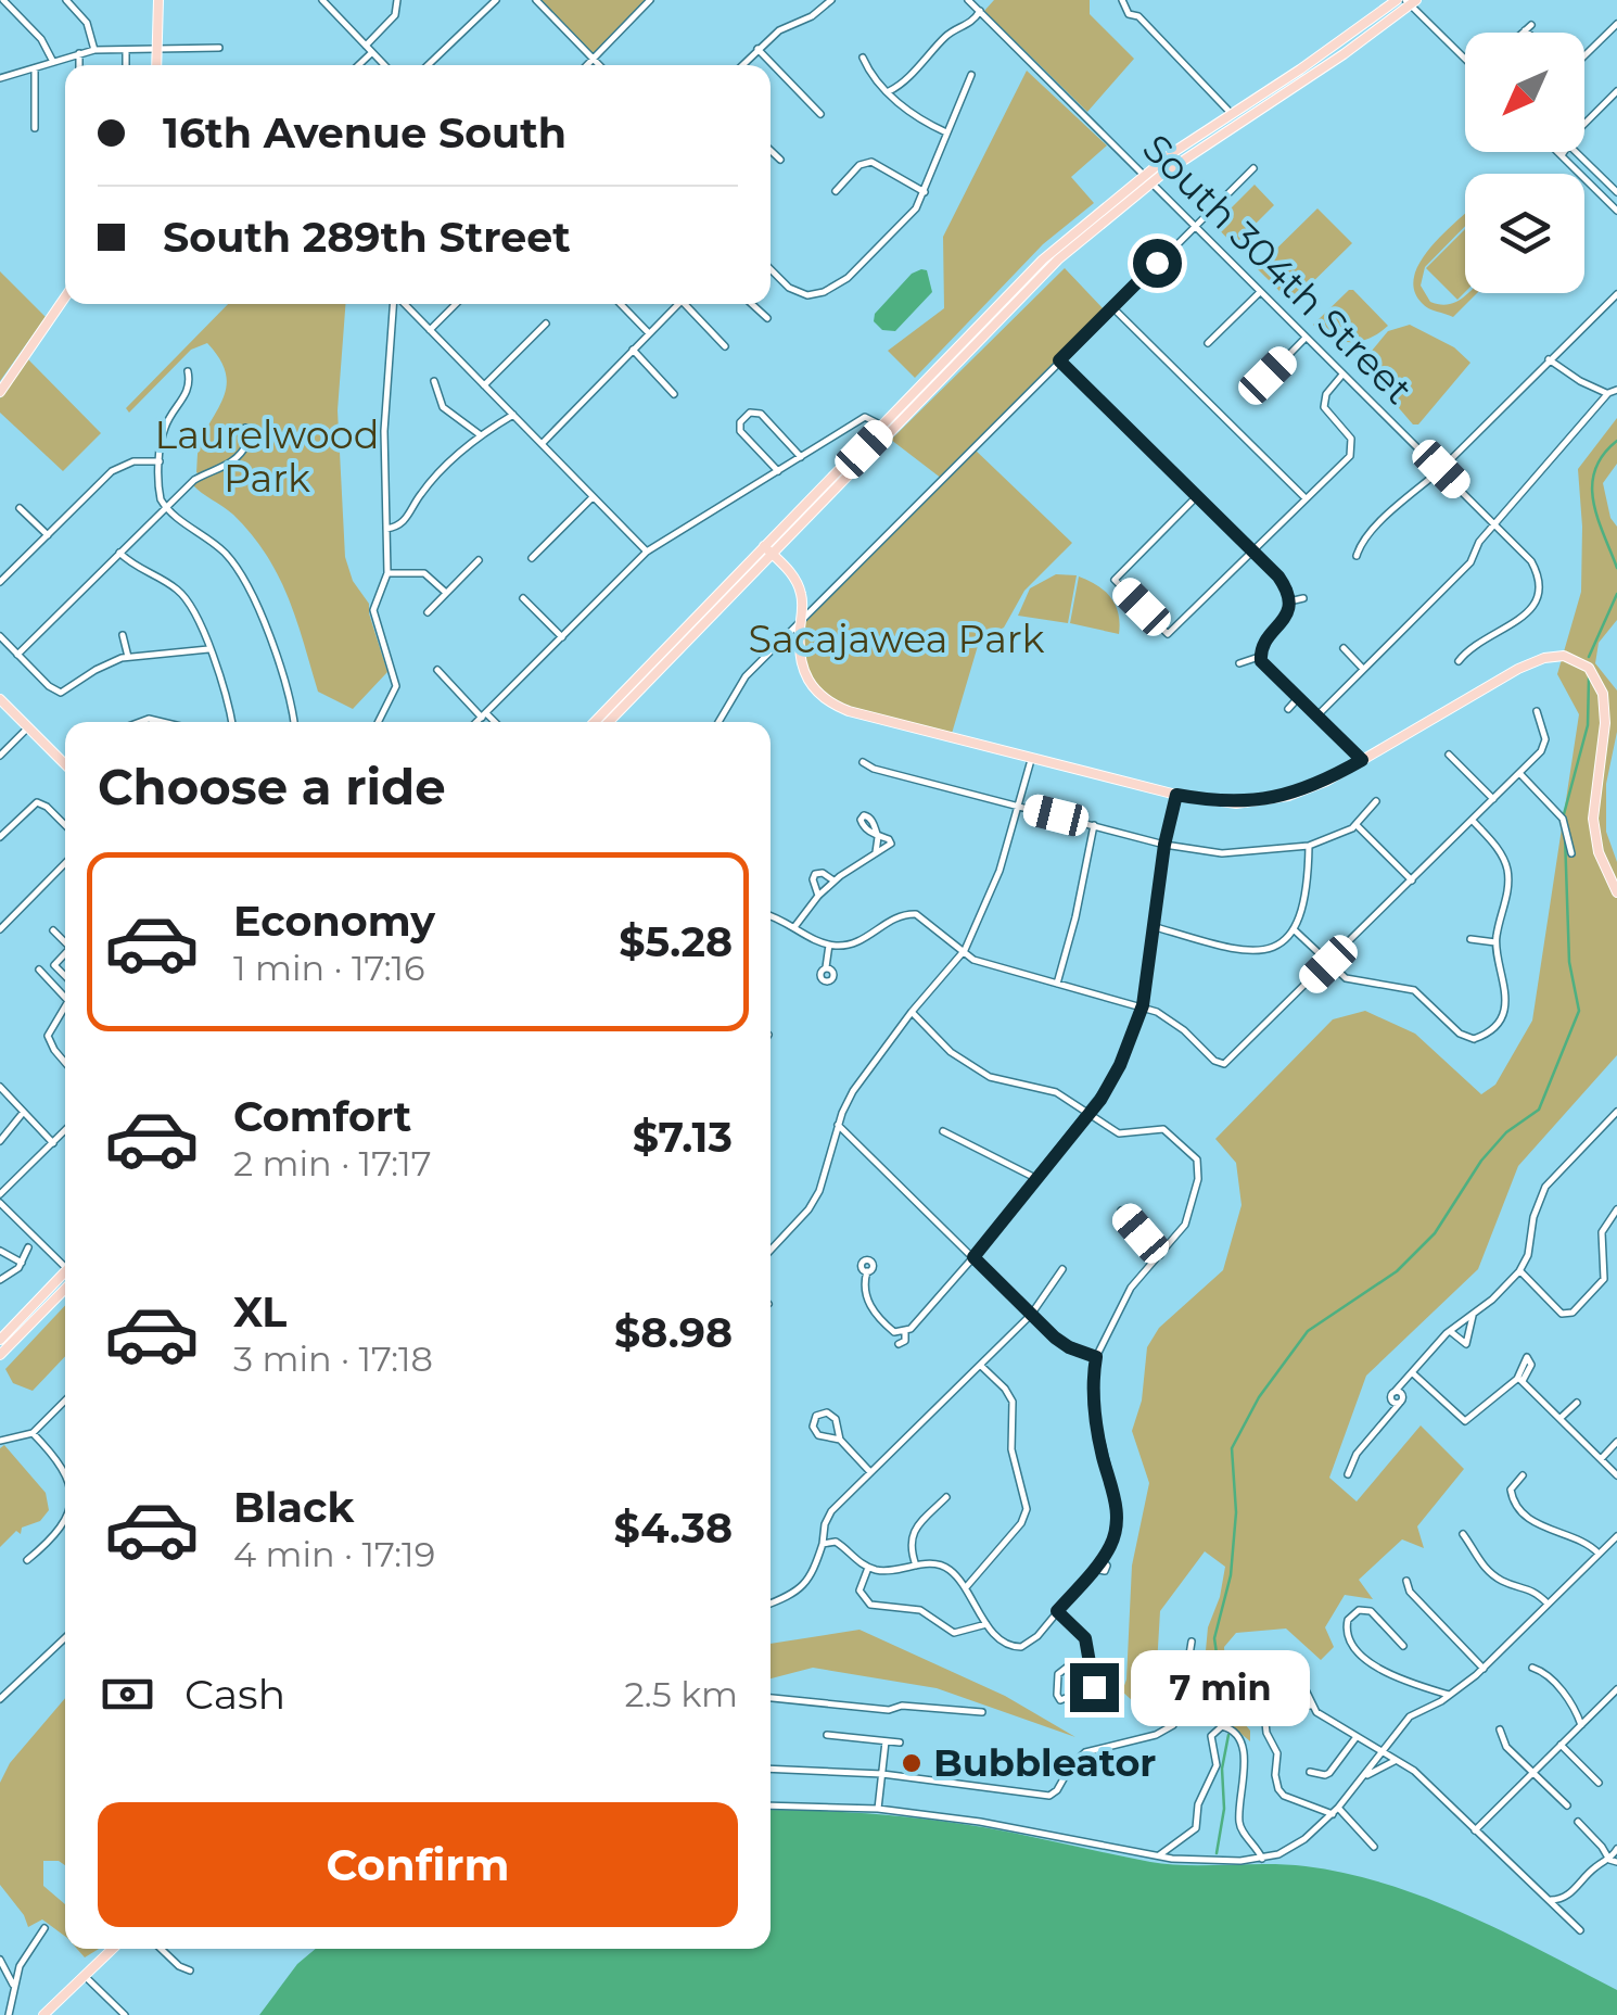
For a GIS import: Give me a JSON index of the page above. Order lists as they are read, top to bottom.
{
  "streets": {
    "street": ["South 304th Street"]
  },
  "parks": ["Laurelwood Park", "Sacajawea Park"],
  "places": ["Bubbleator"],
  "north": "bottom left",
  "page": {
    "banner": ["16th Avenue South", "South 289th Street"],
    "heading": "Choose a ride",
    "list": [
      {
        "name": "Economy",
        "note": "1 min · 17:16",
        "value": "$5.28"
      },
      {
        "name": "Comfort",
        "note": "2 min · 17:17",
        "value": "$7.13"
      },
      {
        "name": "XL",
        "note": "3 min · 17:18",
        "value": "$8.98"
      },
      {
        "name": "Black",
        "note": "4 min · 17:19",
        "value": "$4.38"
      }
    ],
    "pay": ["Cash", "2.5 km"],
    "bubble": "7 min",
    "buttons": "Confirm"
  }
}
